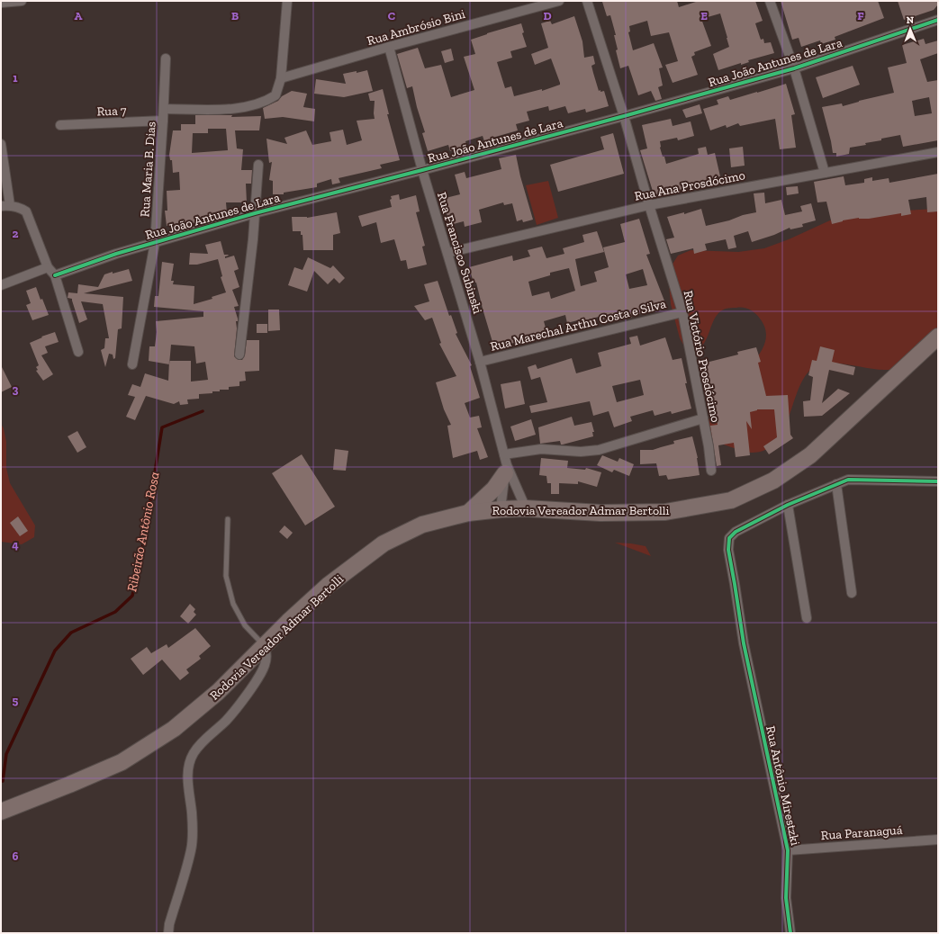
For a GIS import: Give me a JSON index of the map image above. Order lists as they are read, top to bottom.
{
  "streets": {
    "highway": ["Rodovia Vereador Admar Bertolli"],
    "street": [
      "Rua Ambrósio Bini",
      "Rua João Antunes de Lara",
      "Rua 7",
      "Rua Maria B. Dias",
      "Rua Ana Prosdócimo",
      "Rua Francisco Subinski",
      "Rua Marechal Arthu Costa e Silva",
      "Rua Victório Prosdócimo",
      "Rua Antônio Mirestzki",
      "Rua Paranaguá"
    ]
  },
  "crossings": [
    ["Rua Ambrósio Bini", "Rua Francisco Subinski"],
    ["Rua João Antunes de Lara", "Rua Maria B. Dias"],
    ["Rua João Antunes de Lara", "Rua Francisco Subinski"],
    ["Rua João Antunes de Lara", "Rua Victório Prosdócimo"],
    ["Rua 7", "Rua Maria B. Dias"],
    ["Rua Ana Prosdócimo", "Rua Francisco Subinski"],
    ["Rua Ana Prosdócimo", "Rua Victório Prosdócimo"],
    ["Rua Francisco Subinski", "Rua Marechal Arthu Costa e Silva"],
    ["Rua Francisco Subinski", "Rodovia Vereador Admar Bertolli"],
    ["Rua Marechal Arthu Costa e Silva", "Rua Victório Prosdócimo"],
    ["Rua Antônio Mirestzki", "Rua Paranaguá"]
  ],
  "water": ["Ribeirão Antônio Rosa"],
  "north": "top",
  "grid": {
    "columns": [
      "A",
      "B",
      "C",
      "D",
      "E",
      "F"
    ],
    "rows": [
      "1",
      "2",
      "3",
      "4",
      "5",
      "6"
    ]
  }
}
